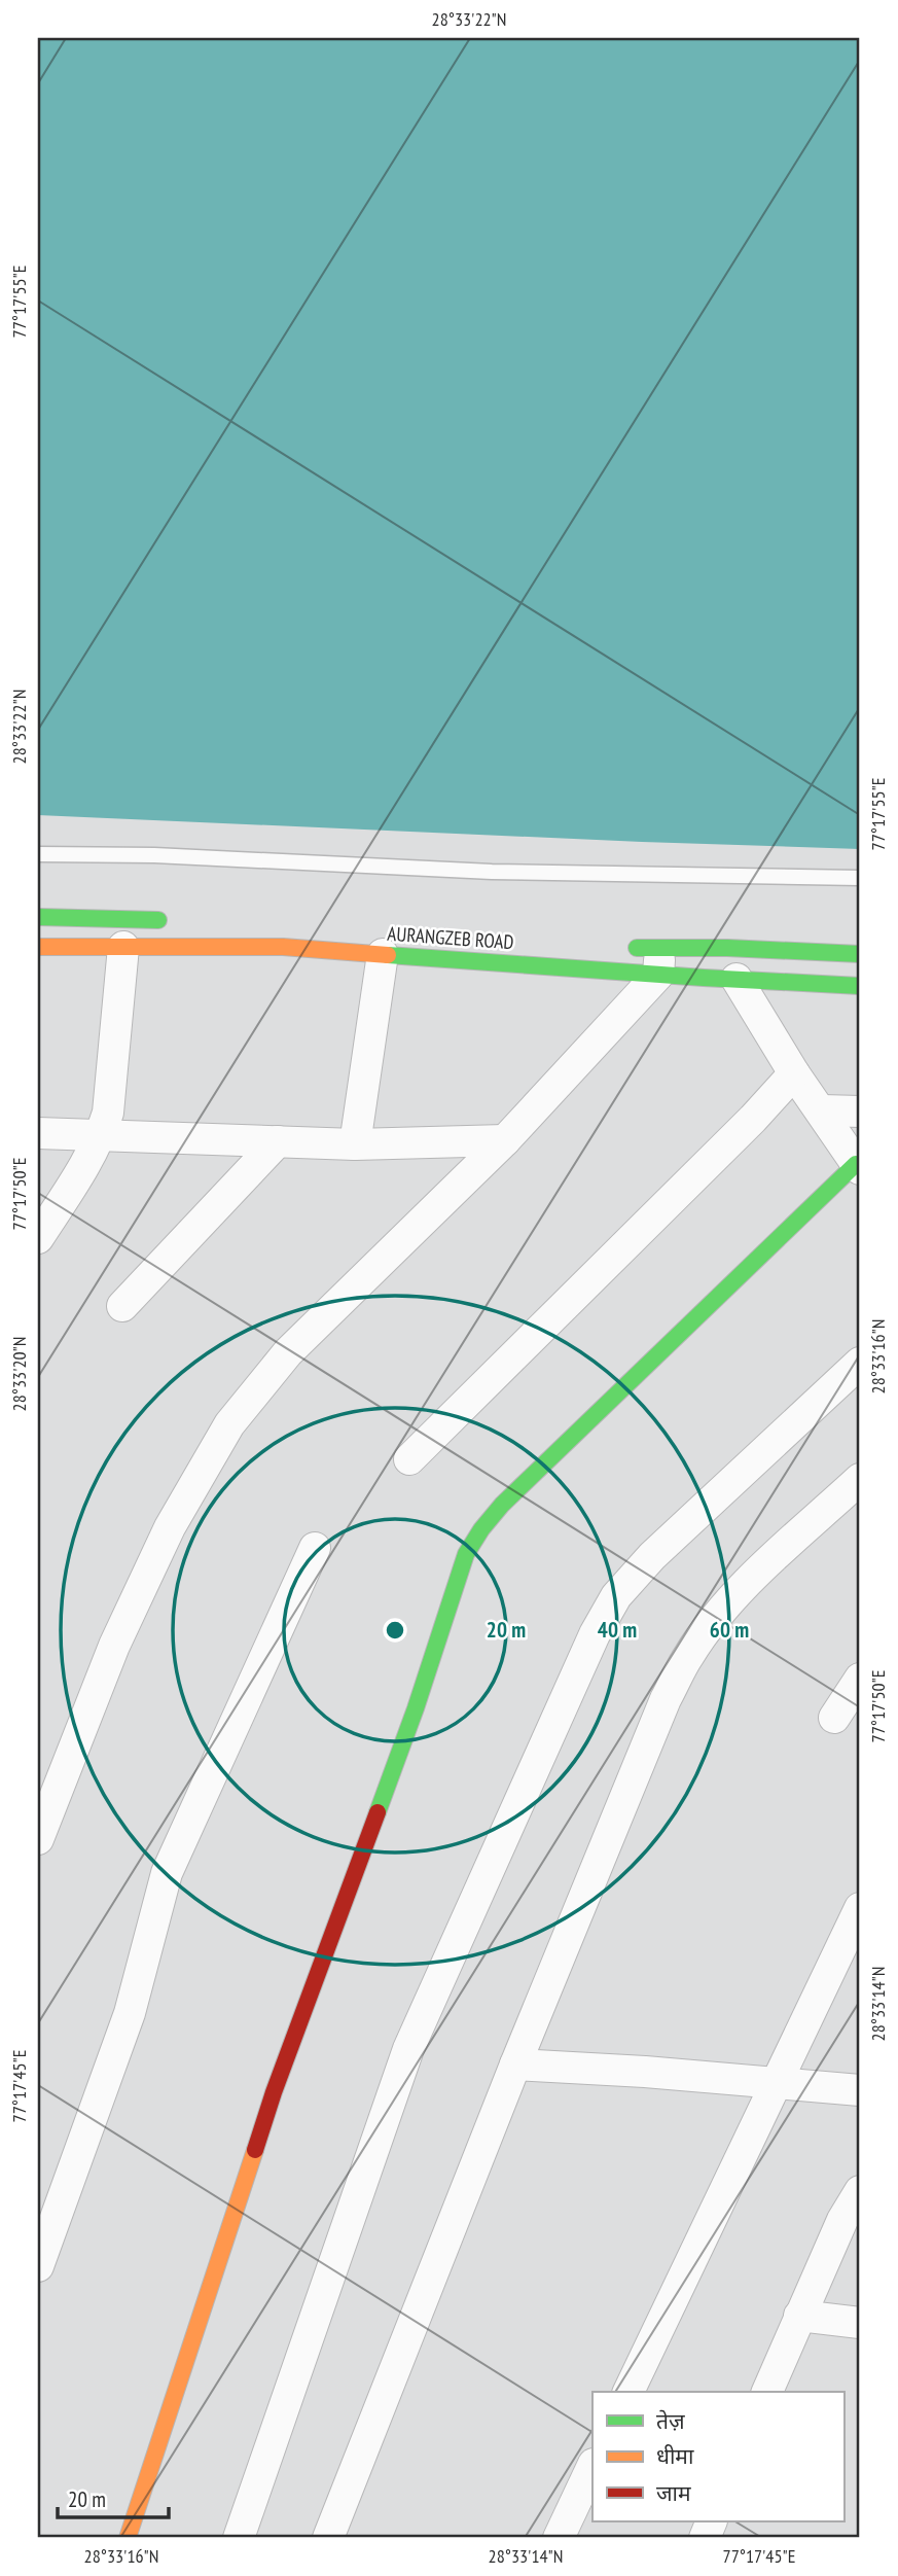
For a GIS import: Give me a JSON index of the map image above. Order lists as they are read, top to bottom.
{
  "streets": {
    "street": ["AURANGZEB ROAD"]
  },
  "legend": ["तेज़", "धीमा", "जाम"],
  "scale_bar": "20 m",
  "coordinates": [
    "28°33'22\"N",
    "77°17'55\"E",
    "77°17'50\"E",
    "28°33'16\"N",
    "28°33'20\"N",
    "28°33'14\"N",
    "77°17'45\"E"
  ],
  "rings": ["20 m", "40 m", "60 m"]
}
